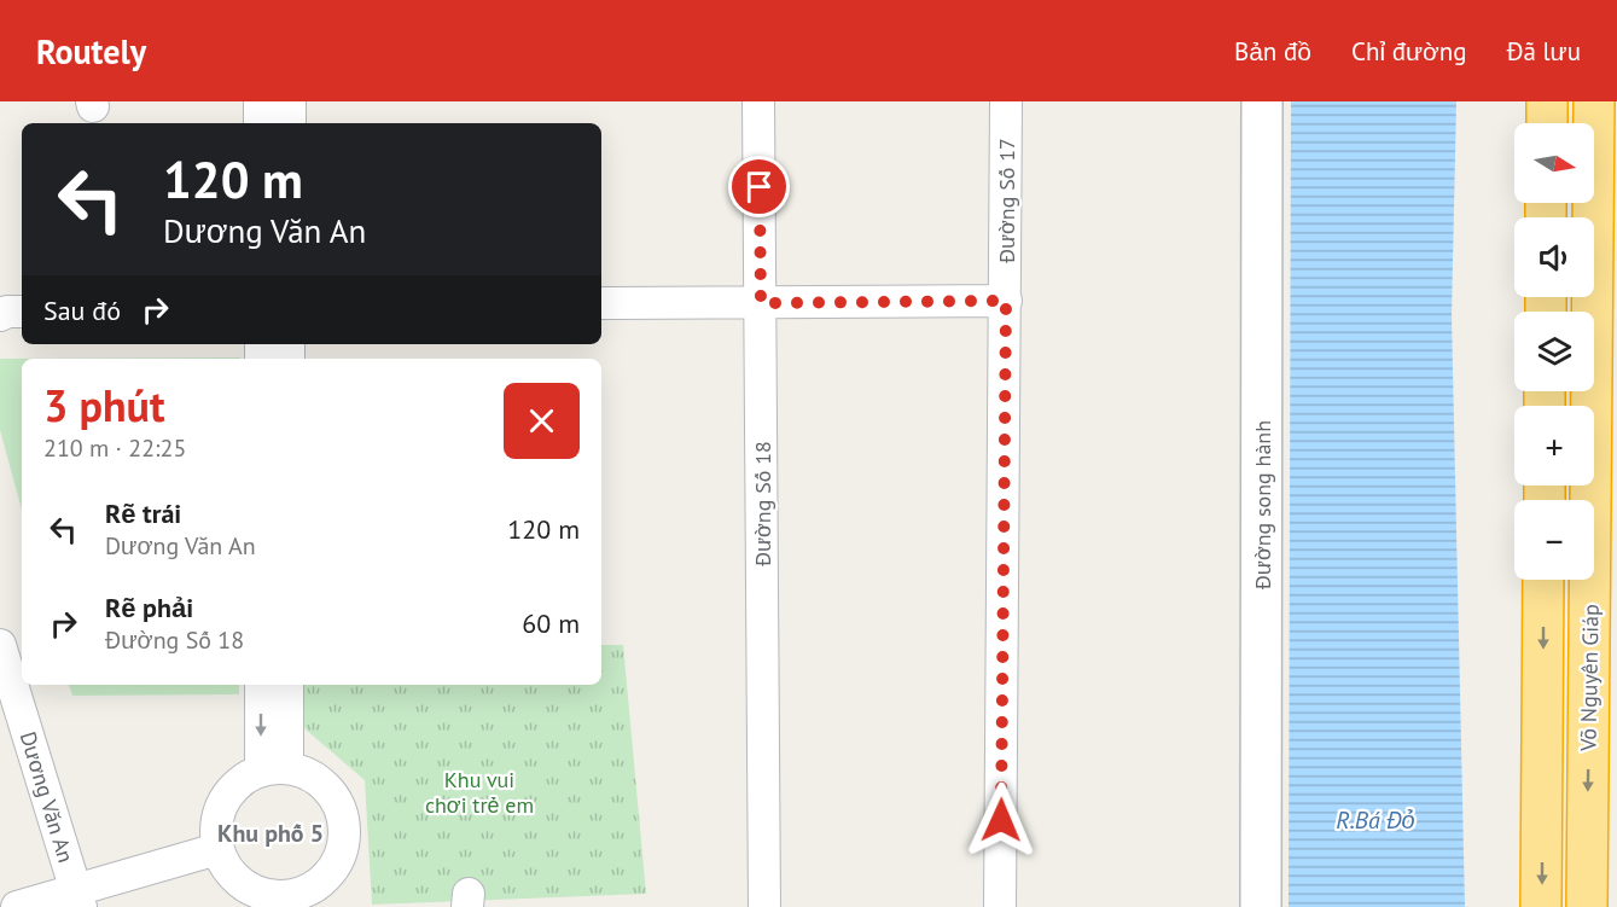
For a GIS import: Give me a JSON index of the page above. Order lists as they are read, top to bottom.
{
  "streets": {
    "highway": ["Võ Nguyên Giáp"],
    "main road": ["Đường song hành"],
    "street": ["Đường Số 17", "Đường Số 18", "Dương Văn An"]
  },
  "one_way": ["Võ Nguyên Giáp"],
  "districts": ["Khu phố 5"],
  "water": ["R.Bá Đỏ"],
  "parks": ["Khu vui chơi trẻ em"],
  "north": "right",
  "page": {
    "header": "Routely",
    "nav": ["Bản đồ", "Chỉ đường", "Đã lưu"],
    "map_buttons": ["+", "−"],
    "turn": ["120 m", "Dương Văn An"],
    "then": "Sau đó",
    "heading": ["3 phút", "210 m · 22:25"],
    "list": [
      {
        "name": "Rẽ trái",
        "note": "Dương Văn An",
        "value": "120 m"
      },
      {
        "name": "Rẽ phải",
        "note": "Đường Số 18",
        "value": "60 m"
      }
    ]
  }
}
